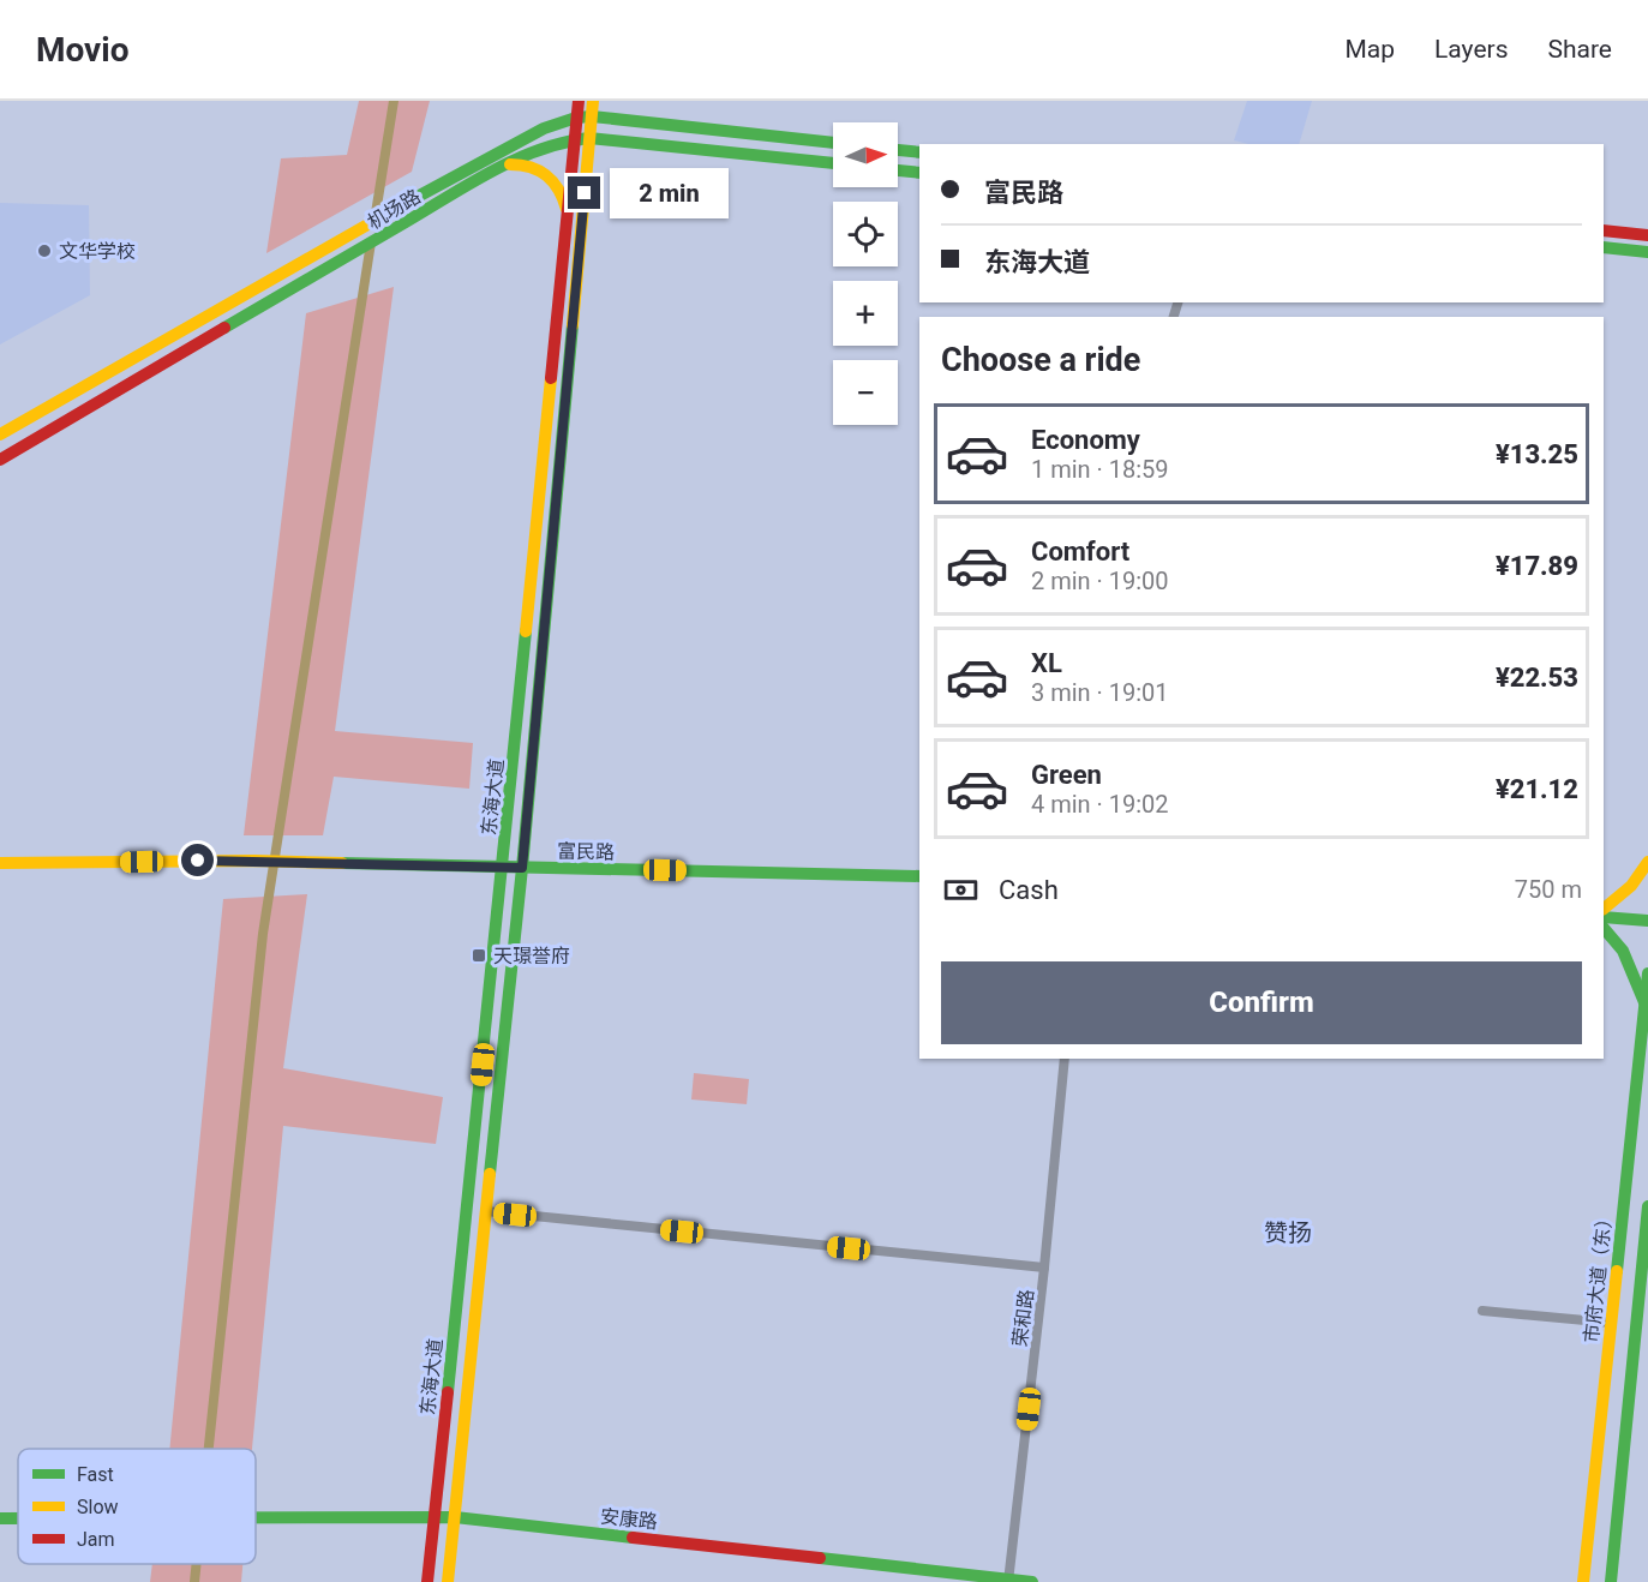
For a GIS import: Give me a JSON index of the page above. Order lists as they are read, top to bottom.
{
  "streets": {
    "main road": [
      "机场路",
      "东海大道",
      "富民路",
      "市府大道（东）",
      "安康路"
    ],
    "street": ["荣和路"]
  },
  "crossings": [
    ["机场路", "东海大道"],
    ["东海大道", "富民路"],
    ["东海大道", "安康路"],
    ["荣和路", "安康路"]
  ],
  "districts": ["赞扬"],
  "places": {
    "other": ["文华学校"],
    "transit": ["天璟誉府"]
  },
  "legend": ["Fast", "Slow", "Jam"],
  "north": "right",
  "page": {
    "header": "Movio",
    "nav": ["Map", "Layers", "Share"],
    "map_buttons": ["+", "−"],
    "banner": ["富民路", "东海大道"],
    "bubble": "2 min",
    "heading": "Choose a ride",
    "list": [
      {
        "name": "Economy",
        "note": "1 min · 18:59",
        "value": "¥13.25"
      },
      {
        "name": "Comfort",
        "note": "2 min · 19:00",
        "value": "¥17.89"
      },
      {
        "name": "XL",
        "note": "3 min · 19:01",
        "value": "¥22.53"
      },
      {
        "name": "Green",
        "note": "4 min · 19:02",
        "value": "¥21.12"
      }
    ],
    "pay": ["Cash", "750 m"],
    "buttons": "Confirm"
  }
}
